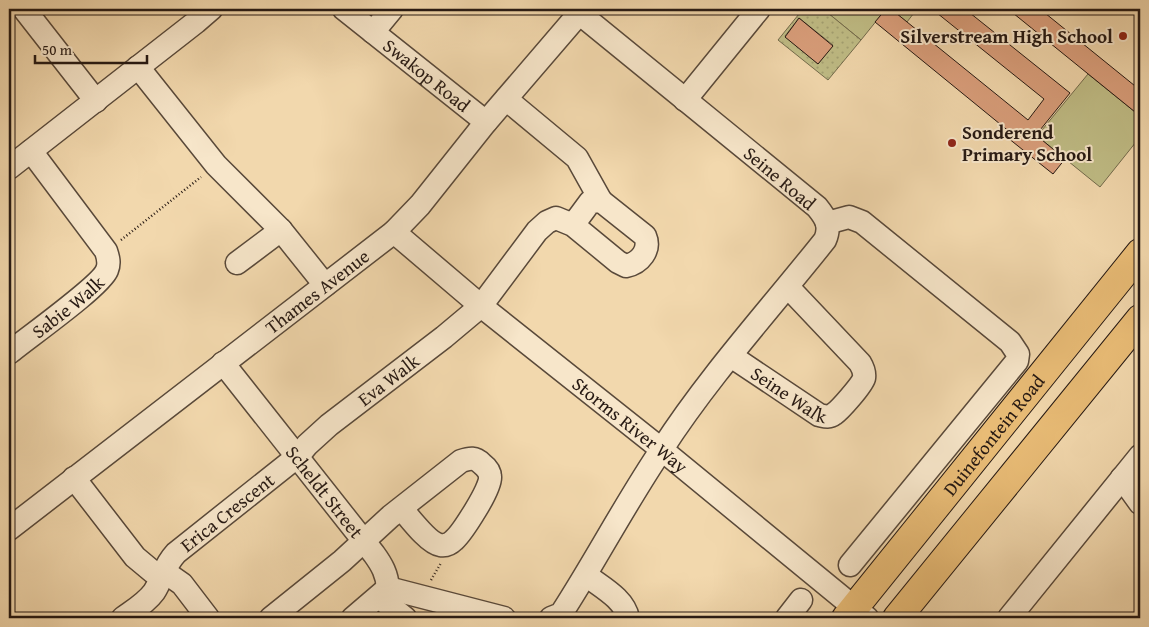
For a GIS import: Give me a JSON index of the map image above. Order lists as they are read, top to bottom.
{
  "streets": {
    "main road": ["Duinefontein Road"],
    "street": [
      "Swakop Road",
      "Seine Road",
      "Thames Avenue",
      "Sabie Walk",
      "Eva Walk",
      "Seine Walk",
      "Storms River Way",
      "Scheldt Street",
      "Erica Crescent"
    ]
  },
  "crossings": [
    ["Swakop Road", "Thames Avenue"],
    ["Seine Road", "Thames Avenue"],
    ["Seine Road", "Seine Walk"],
    ["Seine Road", "Storms River Way"],
    ["Thames Avenue", "Storms River Way"],
    ["Thames Avenue", "Scheldt Street"],
    ["Eva Walk", "Storms River Way"],
    ["Eva Walk", "Scheldt Street"],
    ["Eva Walk", "Erica Crescent"],
    ["Storms River Way", "Duinefontein Road"],
    ["Scheldt Street", "Erica Crescent"]
  ],
  "places": ["Silverstream High School", "Sonderend Primary School"],
  "scale_bar": "50 m"
}
